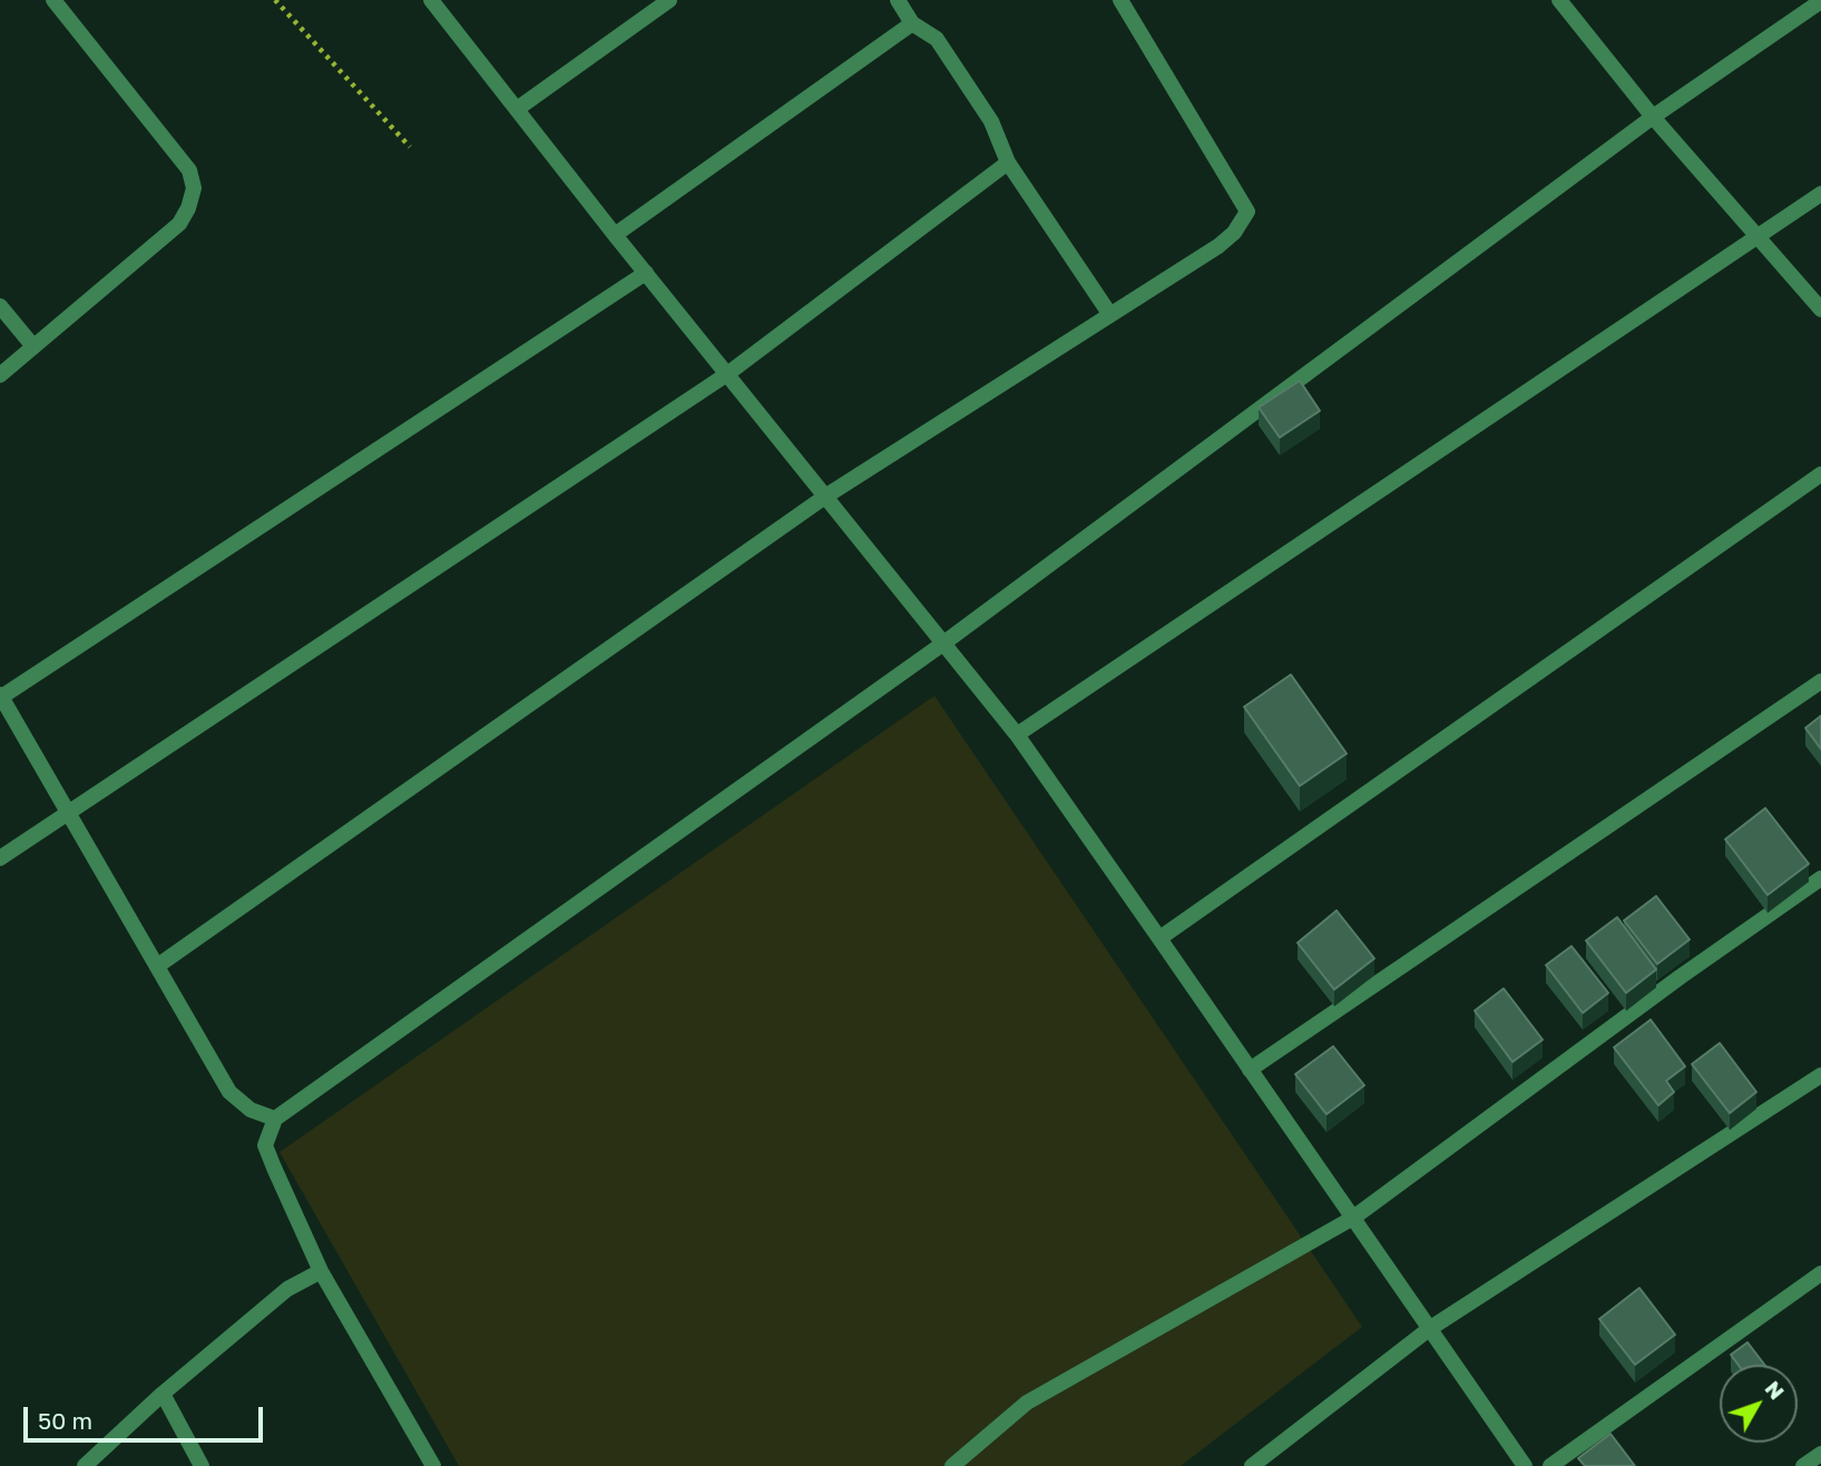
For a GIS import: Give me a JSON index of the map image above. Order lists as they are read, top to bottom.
{
  "scale_bar": "50 m",
  "north": "top right"
}
